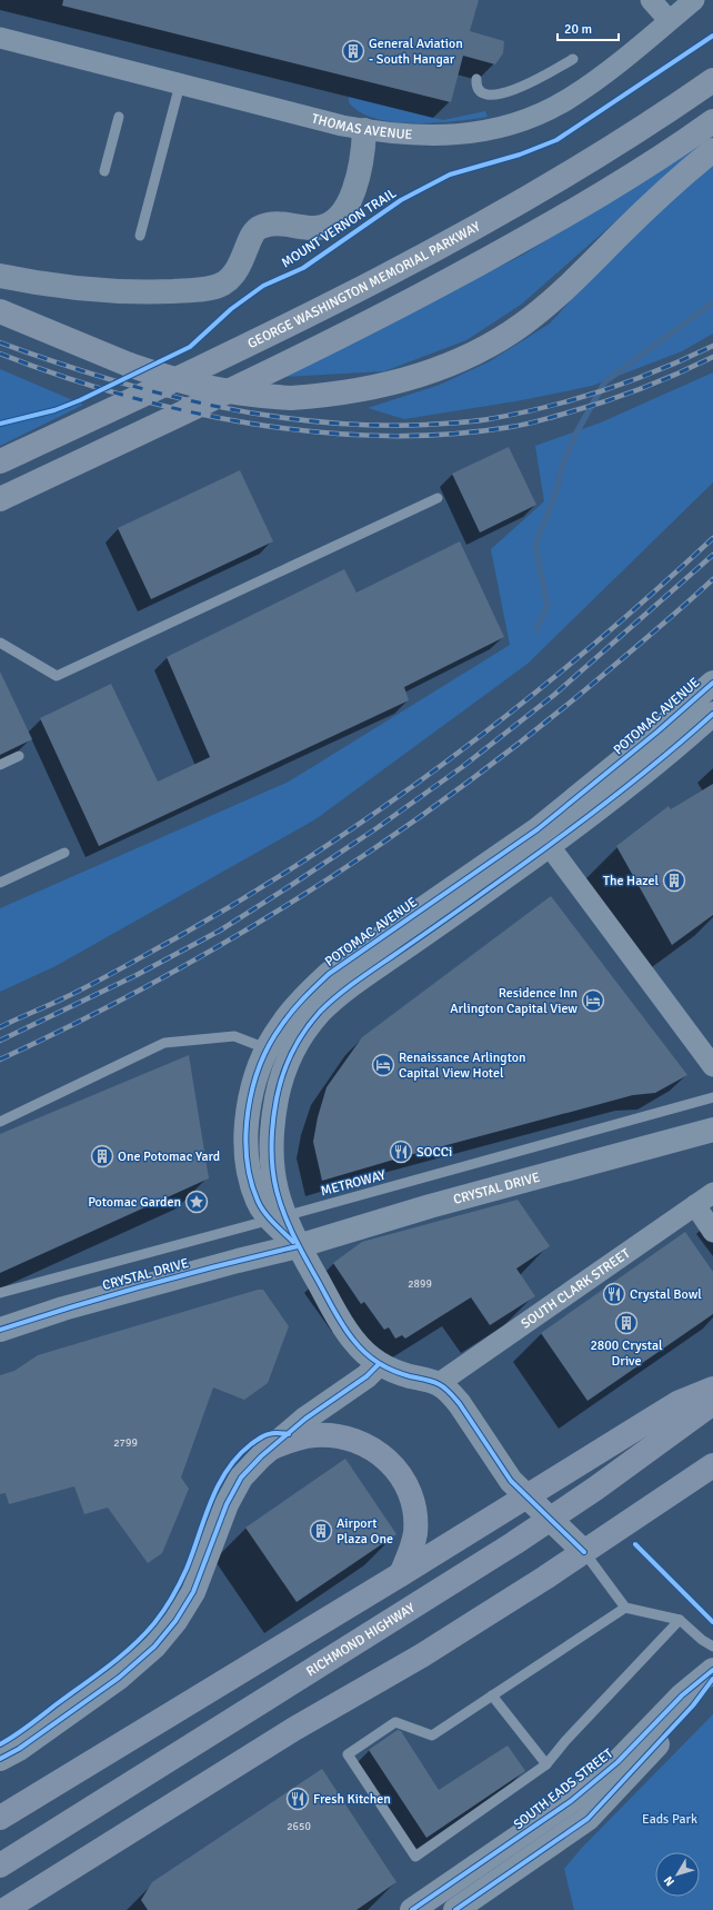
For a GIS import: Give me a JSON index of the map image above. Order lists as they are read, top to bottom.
{
  "streets": {
    "highway": ["GEORGE WASHINGTON MEMORIAL PARKWAY", "RICHMOND HIGHWAY"],
    "street": [
      "THOMAS AVENUE",
      "POTOMAC AVENUE",
      "CRYSTAL DRIVE",
      "SOUTH CLARK STREET",
      "SOUTH EADS STREET"
    ],
    "lane": ["METROWAY"],
    "cycle path": ["MOUNT VERNON TRAIL"]
  },
  "crossings": [
    ["POTOMAC AVENUE", "METROWAY"],
    ["POTOMAC AVENUE", "CRYSTAL DRIVE"],
    ["POTOMAC AVENUE", "SOUTH CLARK STREET"]
  ],
  "parks": ["Eads Park"],
  "places": {
    "building": [
      "General Aviation - South Hangar",
      "The Hazel",
      "One Potomac Yard",
      "2800 Crystal Drive",
      "Airport Plaza One"
    ],
    "hotel": ["Residence Inn Arlington Capital View", "Renaissance Arlington Capital View Hotel"],
    "restaurant": ["SOCCi", "Crystal Bowl", "Fresh Kitchen"],
    "place": ["Potomac Garden"]
  },
  "house_numbers": ["2899", "2799", "2650"],
  "scale_bar": "20 m",
  "north": "bottom left"
}
